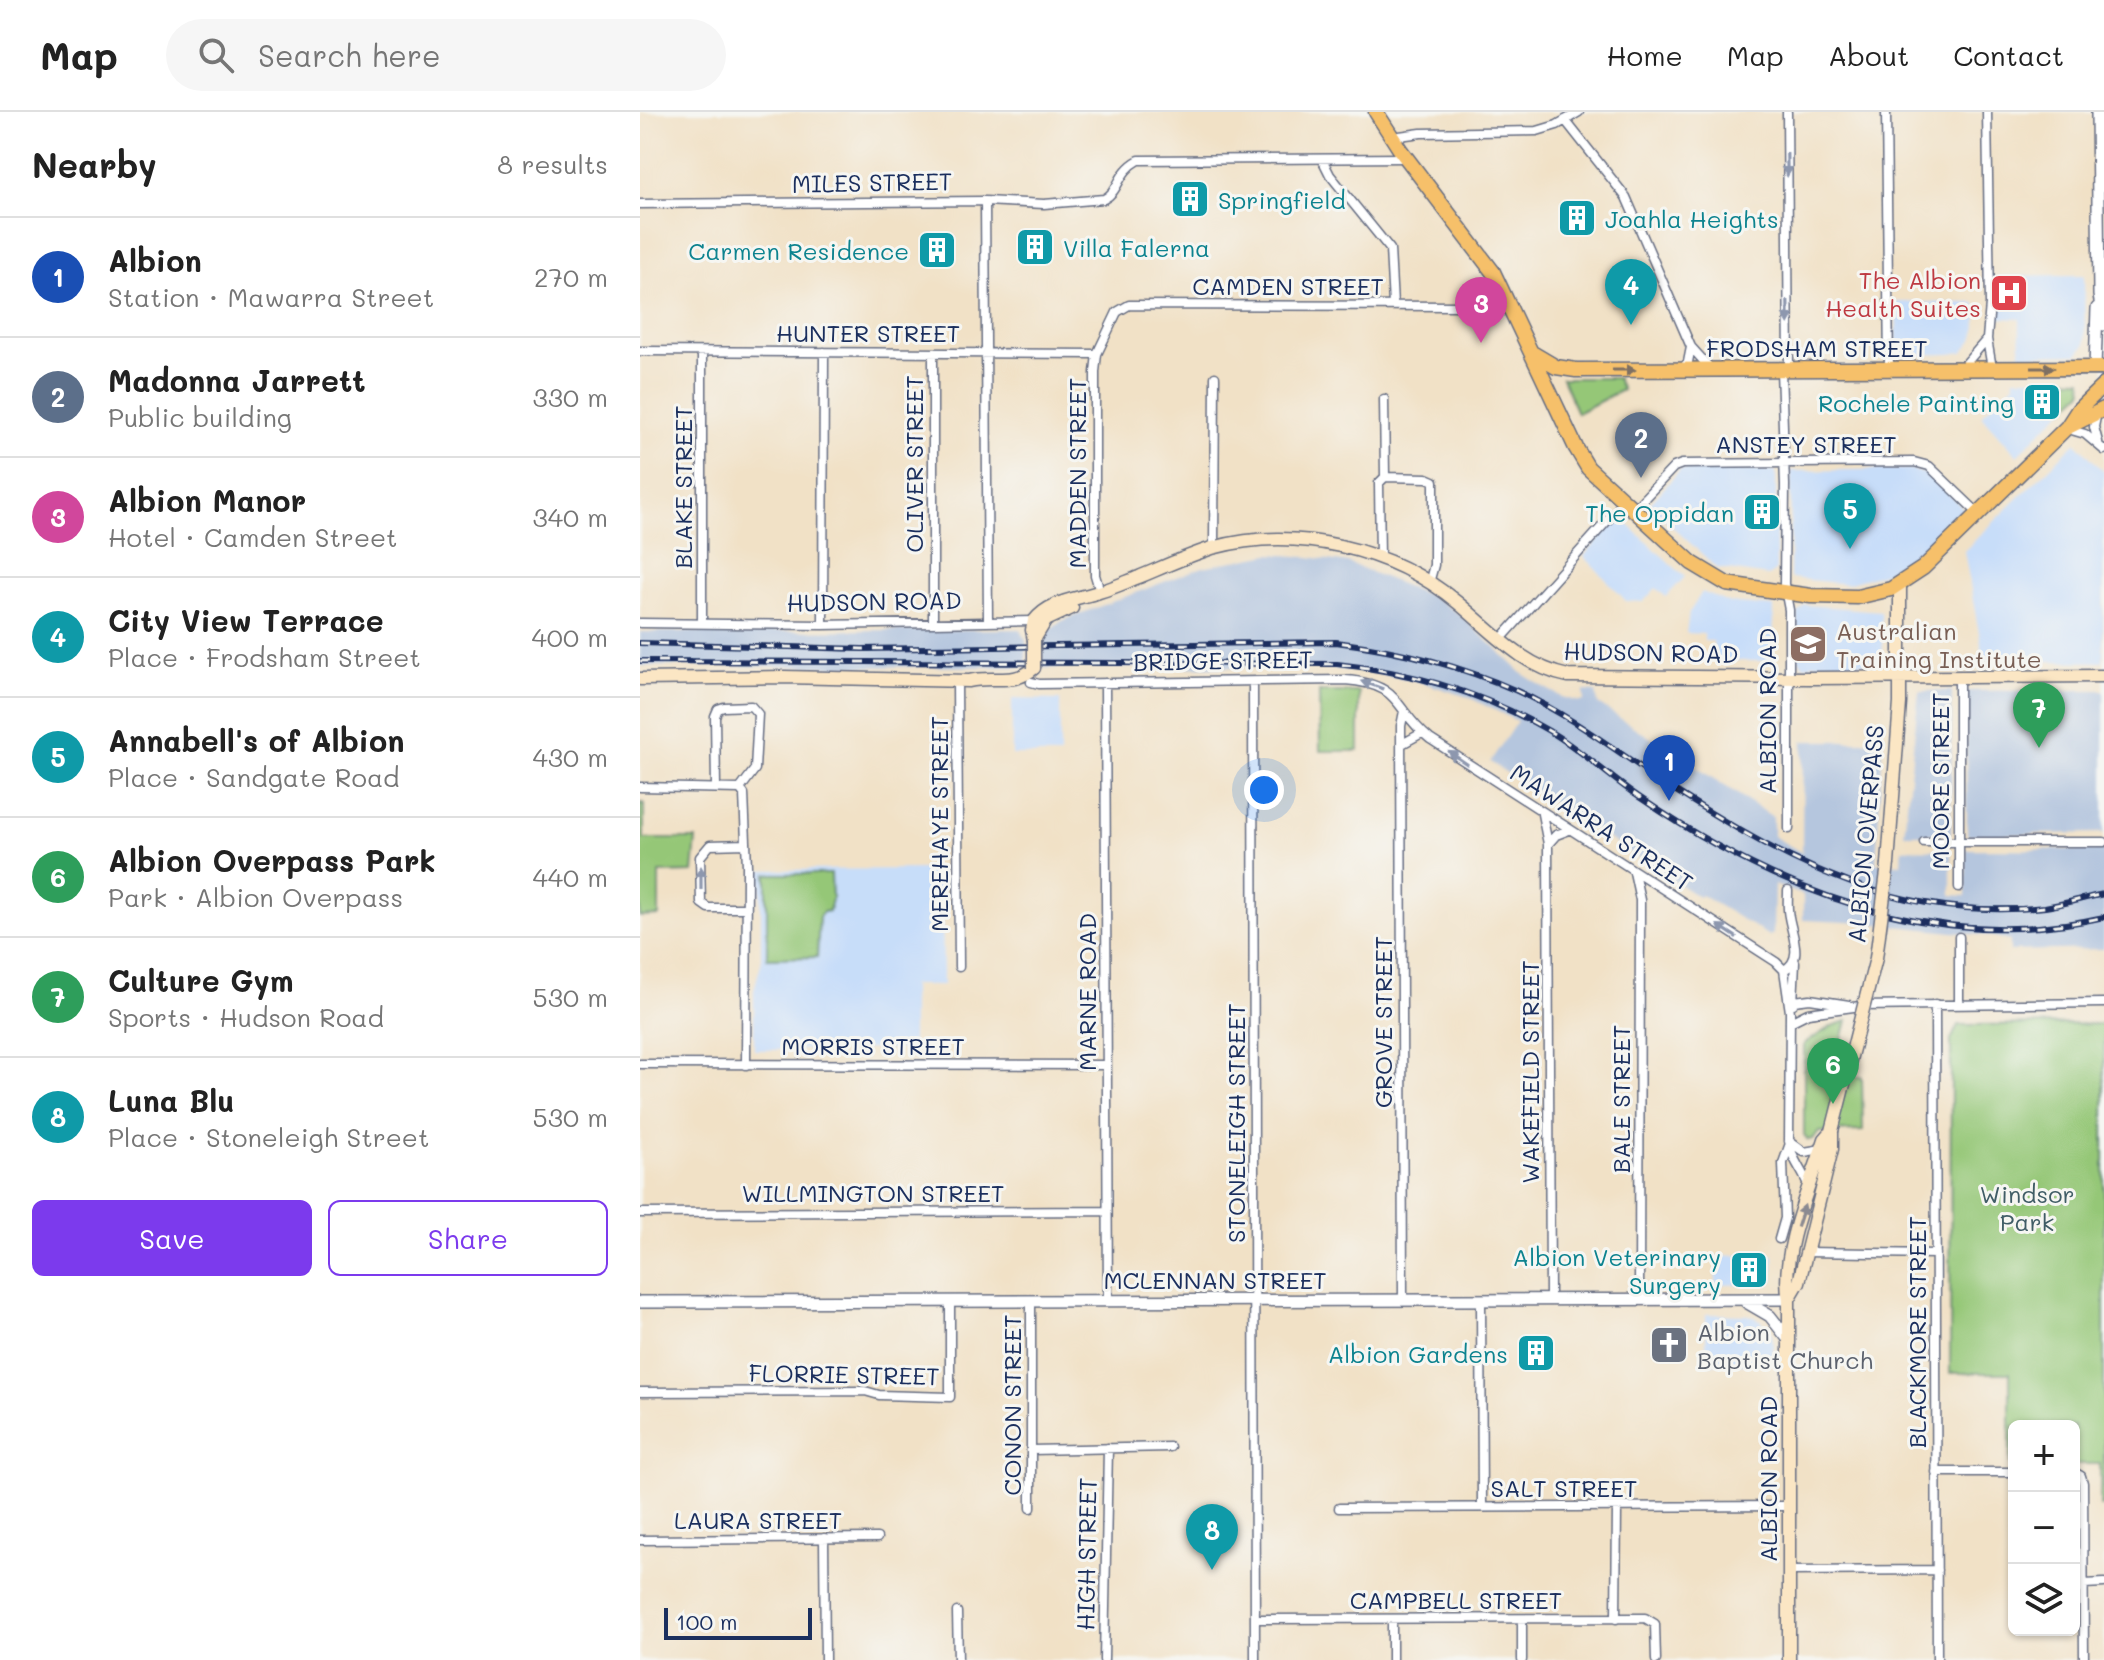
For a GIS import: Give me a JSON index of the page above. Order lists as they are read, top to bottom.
{
  "streets": {
    "highway": ["FRODSHAM STREET"],
    "main road": [
      "HUDSON ROAD",
      "BRIDGE STREET",
      "ALBION ROAD",
      "ALBION OVERPASS"
    ],
    "street": [
      "MILES STREET",
      "CAMDEN STREET",
      "HUNTER STREET",
      "ANSTEY STREET",
      "OLIVER STREET",
      "MADDEN STREET",
      "BLAKE STREET",
      "MOORE STREET",
      "MEREHAYE STREET",
      "MAWARRA STREET",
      "MARNE ROAD",
      "GROVE STREET",
      "MORRIS STREET",
      "WAKEFIELD STREET",
      "BALE STREET",
      "STONELEIGH STREET",
      "WILLMINGTON STREET",
      "MCLENNAN STREET",
      "BLACKMORE STREET",
      "FLORRIE STREET",
      "CONON STREET",
      "SALT STREET",
      "LAURA STREET",
      "HIGH STREET",
      "CAMPBELL STREET"
    ]
  },
  "crossings": [
    ["CAMDEN STREET", "HUNTER STREET"],
    ["CAMDEN STREET", "MADDEN STREET"],
    ["HUNTER STREET", "OLIVER STREET"],
    ["HUNTER STREET", "MADDEN STREET"],
    ["HUNTER STREET", "BLAKE STREET"],
    ["FRODSHAM STREET", "ALBION ROAD"],
    ["ANSTEY STREET", "HUDSON ROAD"],
    ["ANSTEY STREET", "ALBION ROAD"],
    ["OLIVER STREET", "HUDSON ROAD"],
    ["MADDEN STREET", "HUDSON ROAD"],
    ["BLAKE STREET", "HUDSON ROAD"],
    ["HUDSON ROAD", "ALBION ROAD"],
    ["HUDSON ROAD", "MOORE STREET"],
    ["HUDSON ROAD", "ALBION OVERPASS"],
    ["BRIDGE STREET", "MEREHAYE STREET"],
    ["BRIDGE STREET", "MAWARRA STREET"],
    ["BRIDGE STREET", "MARNE ROAD"],
    ["BRIDGE STREET", "GROVE STREET"],
    ["BRIDGE STREET", "STONELEIGH STREET"],
    ["ALBION ROAD", "ALBION OVERPASS"],
    ["ALBION ROAD", "MCLENNAN STREET"],
    ["ALBION ROAD", "SALT STREET"],
    ["MAWARRA STREET", "GROVE STREET"],
    ["MAWARRA STREET", "WAKEFIELD STREET"],
    ["MAWARRA STREET", "BALE STREET"],
    ["ALBION OVERPASS", "MCLENNAN STREET"],
    ["MARNE ROAD", "MORRIS STREET"],
    ["MARNE ROAD", "WILLMINGTON STREET"],
    ["MARNE ROAD", "MCLENNAN STREET"],
    ["GROVE STREET", "MCLENNAN STREET"],
    ["WAKEFIELD STREET", "MCLENNAN STREET"],
    ["BALE STREET", "MCLENNAN STREET"],
    ["STONELEIGH STREET", "MCLENNAN STREET"],
    ["STONELEIGH STREET", "CAMPBELL STREET"],
    ["MCLENNAN STREET", "FLORRIE STREET"],
    ["MCLENNAN STREET", "CONON STREET"]
  ],
  "one_way": ["FRODSHAM STREET", "MAWARRA STREET"],
  "parks": ["Windsor Park"],
  "places": {
    "building": [
      "Springfield",
      "Joahla Heights",
      "Villa Falerna",
      "Carmen Residence",
      "Rochele Painting",
      "The Oppidan",
      "Albion Veterinary Surgery",
      "Albion Gardens"
    ],
    "hospital": ["The Albion Health Suites"],
    "school or university": ["Australian Training Institute"],
    "church": ["Albion Baptist Church"]
  },
  "scale_bar": "100 m",
  "page": {
    "header": "Map",
    "search": "Search here",
    "nav": [
      "Home",
      "Map",
      "About",
      "Contact"
    ],
    "heading": ["Nearby", "8 results"],
    "list": [
      {
        "mark": "1",
        "name": "Albion",
        "note": "Station · Mawarra Street",
        "value": "270 m"
      },
      {
        "mark": "2",
        "name": "Madonna Jarrett",
        "note": "Public building",
        "value": "330 m"
      },
      {
        "mark": "3",
        "name": "Albion Manor",
        "note": "Hotel · Camden Street",
        "value": "340 m"
      },
      {
        "mark": "4",
        "name": "City View Terrace",
        "note": "Place · Frodsham Street",
        "value": "400 m"
      },
      {
        "mark": "5",
        "name": "Annabell's of Albion",
        "note": "Place · Sandgate Road",
        "value": "430 m"
      },
      {
        "mark": "6",
        "name": "Albion Overpass Park",
        "note": "Park · Albion Overpass",
        "value": "440 m"
      },
      {
        "mark": "7",
        "name": "Culture Gym",
        "note": "Sports · Hudson Road",
        "value": "530 m"
      },
      {
        "mark": "8",
        "name": "Luna Blu",
        "note": "Place · Stoneleigh Street",
        "value": "530 m"
      }
    ],
    "pins": [
      "4",
      "3",
      "2",
      "5",
      "7",
      "1",
      "6",
      "8"
    ],
    "buttons": ["Save", "Share"],
    "map_buttons": ["+", "−"],
    "scale": "100 m"
  }
}
